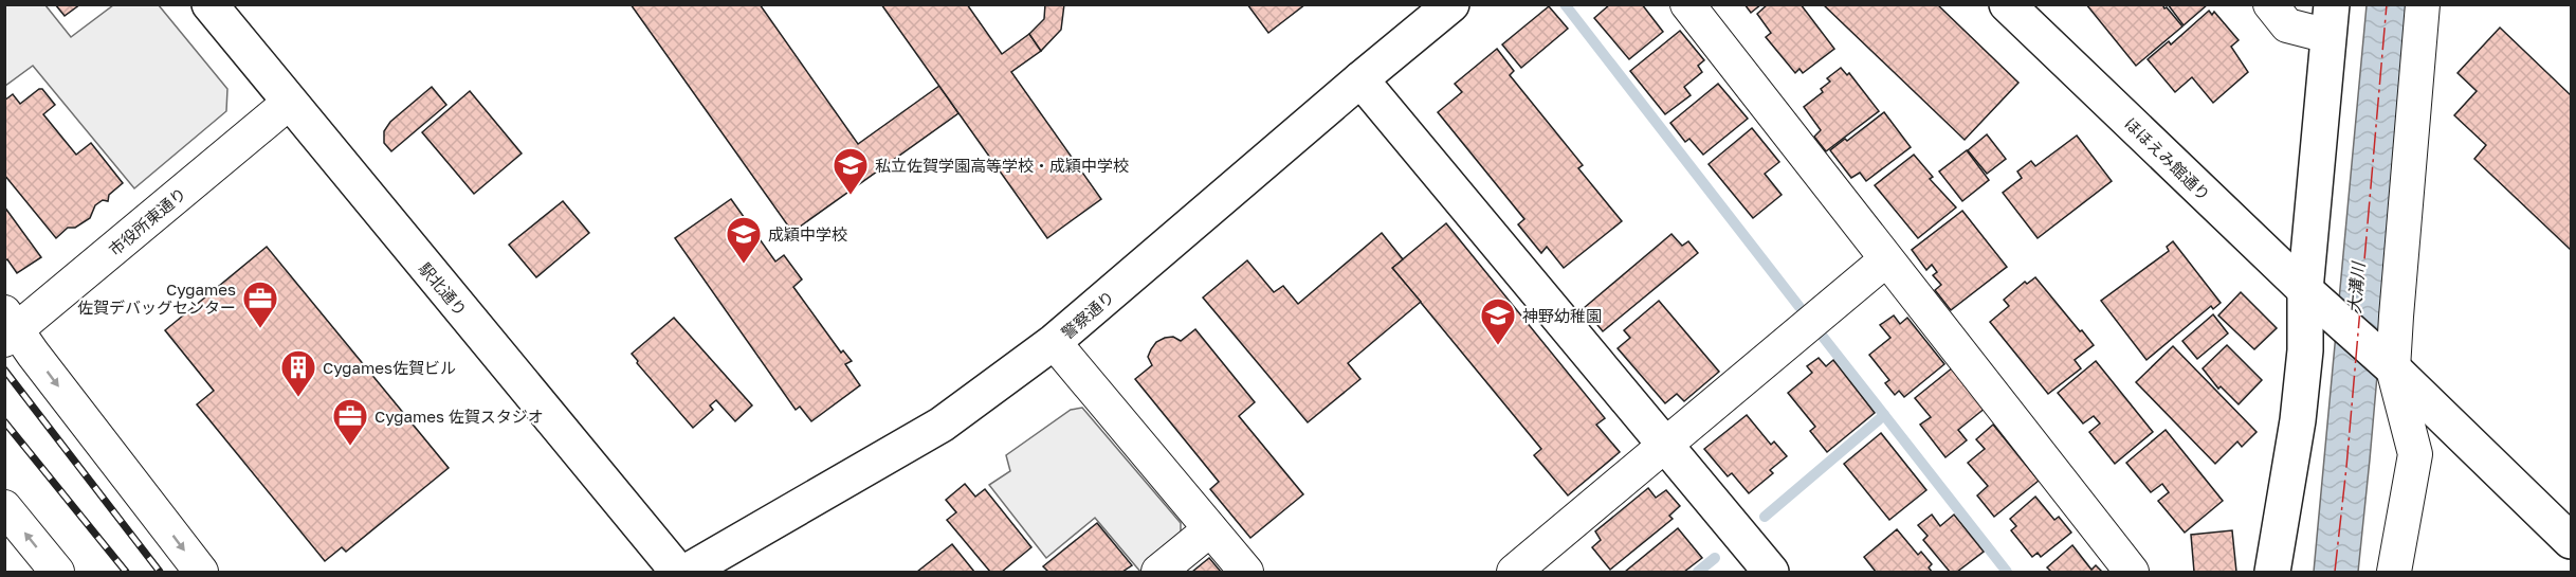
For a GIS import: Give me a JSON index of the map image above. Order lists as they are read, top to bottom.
{
  "streets": {
    "street": [
      "ほほえみ館通り",
      "市役所東通り",
      "駅北通り",
      "警察通り"
    ]
  },
  "crossings": [
    ["市役所東通り", "駅北通り"]
  ],
  "water": ["大溝川"],
  "places": {
    "school or university": ["私立佐賀学園高等学校・成穎中学校", "成穎中学校", "神野幼稚園"],
    "office": ["Cygames 佐賀デバッグセンター", "Cygames 佐賀スタジオ"],
    "building": ["Cygames佐賀ビル"]
  }
}
